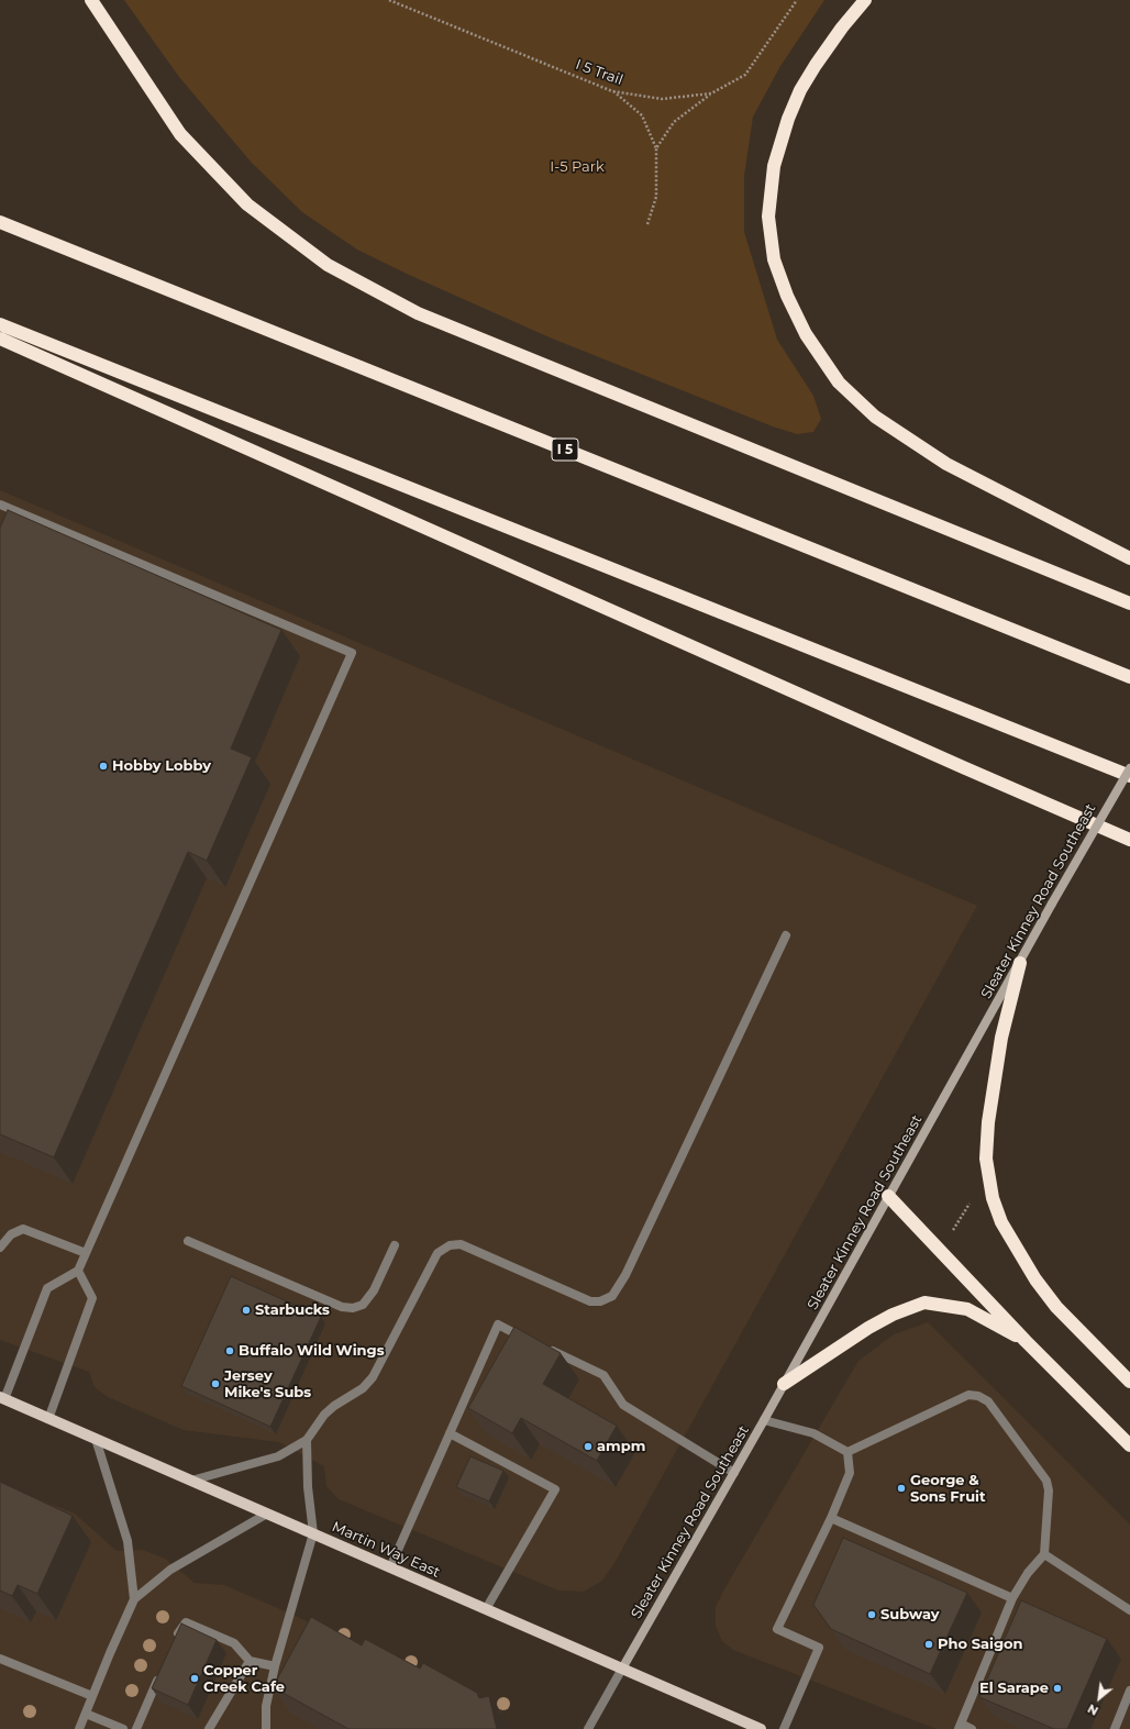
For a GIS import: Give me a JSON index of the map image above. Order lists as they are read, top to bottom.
{
  "streets": {
    "highway": ["I 5"],
    "main road": ["Sleater Kinney Road Southeast", "Martin Way East"],
    "path": ["I 5 Trail"]
  },
  "crossings": [
    ["Sleater Kinney Road Southeast", "Martin Way East"]
  ],
  "parks": ["I-5 Park"],
  "places": [
    "Hobby Lobby",
    "Starbucks",
    "Buffalo Wild Wings",
    "Jersey Mike's Subs",
    "ampm",
    "George & Sons Fruit",
    "Subway",
    "Pho Saigon",
    "Copper Creek Cafe",
    "El Sarape"
  ],
  "north": "bottom left"
}
